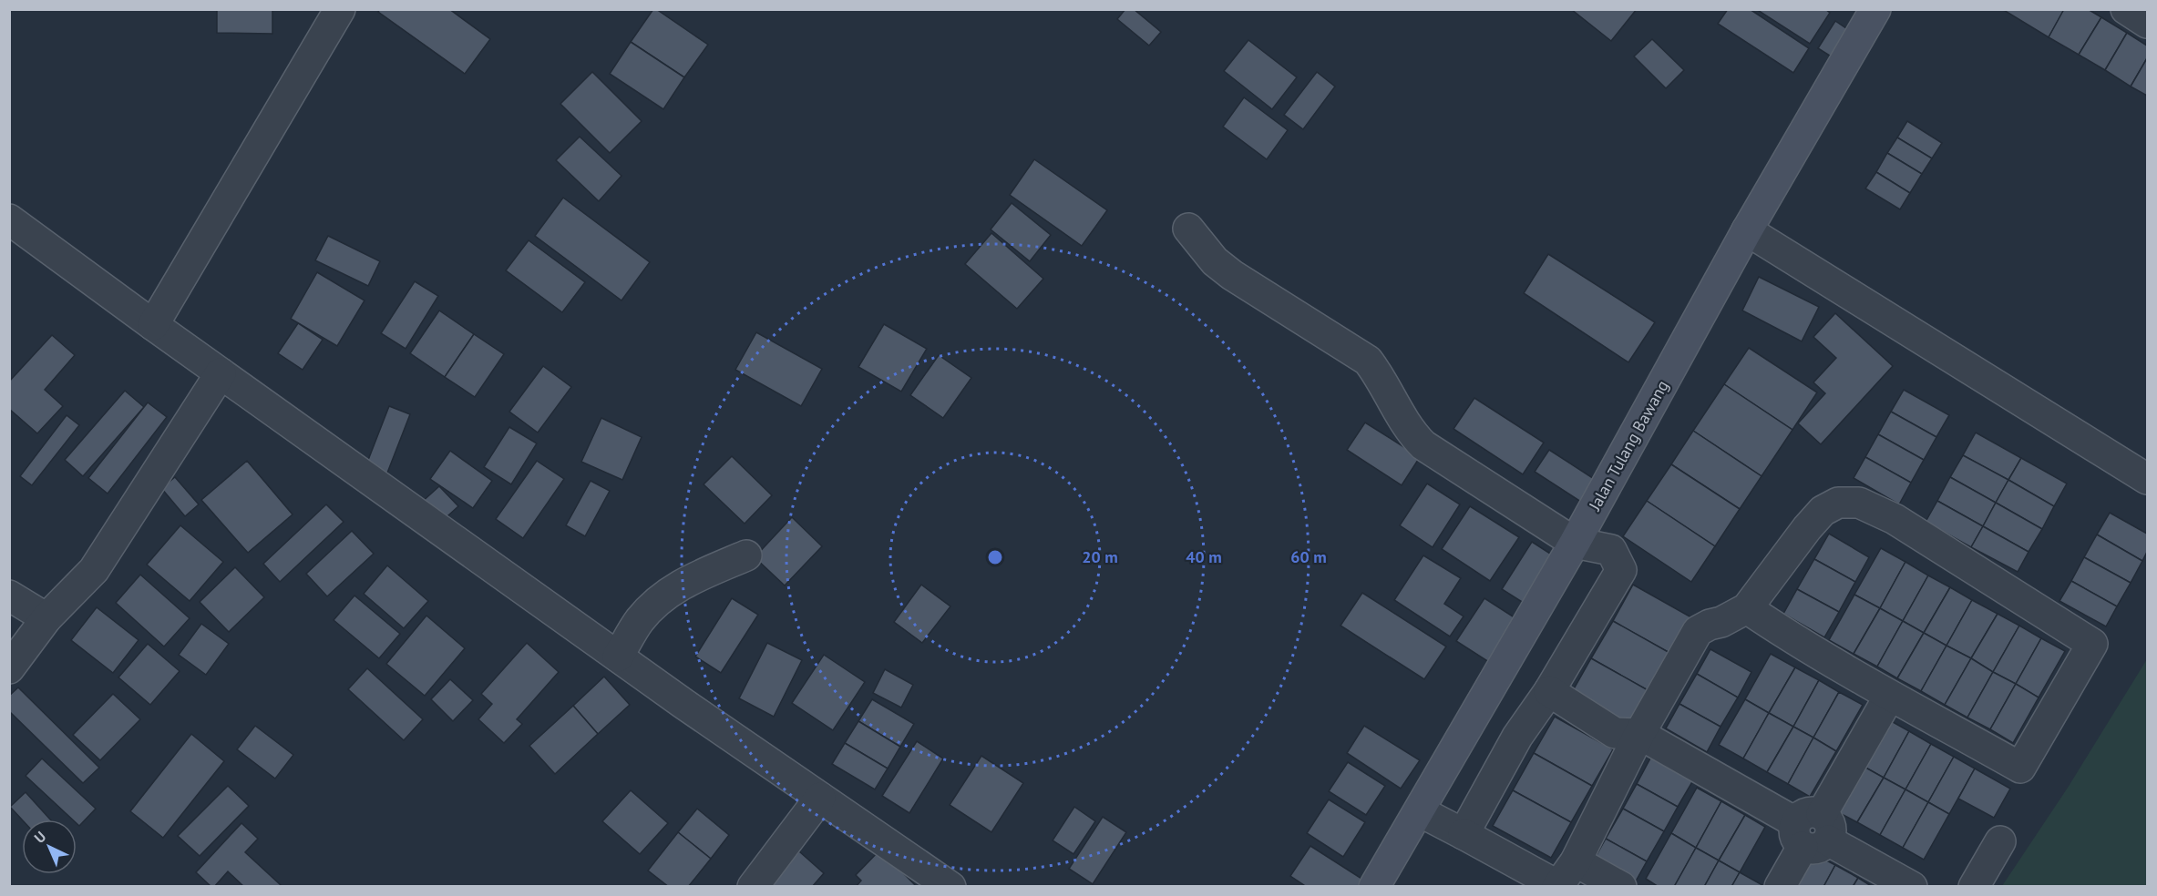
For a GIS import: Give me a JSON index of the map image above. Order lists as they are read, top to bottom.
{
  "streets": {
    "street": ["Jalan Tulang Bawang"]
  },
  "north": "top left",
  "rings": ["20 m", "40 m", "60 m"]
}
